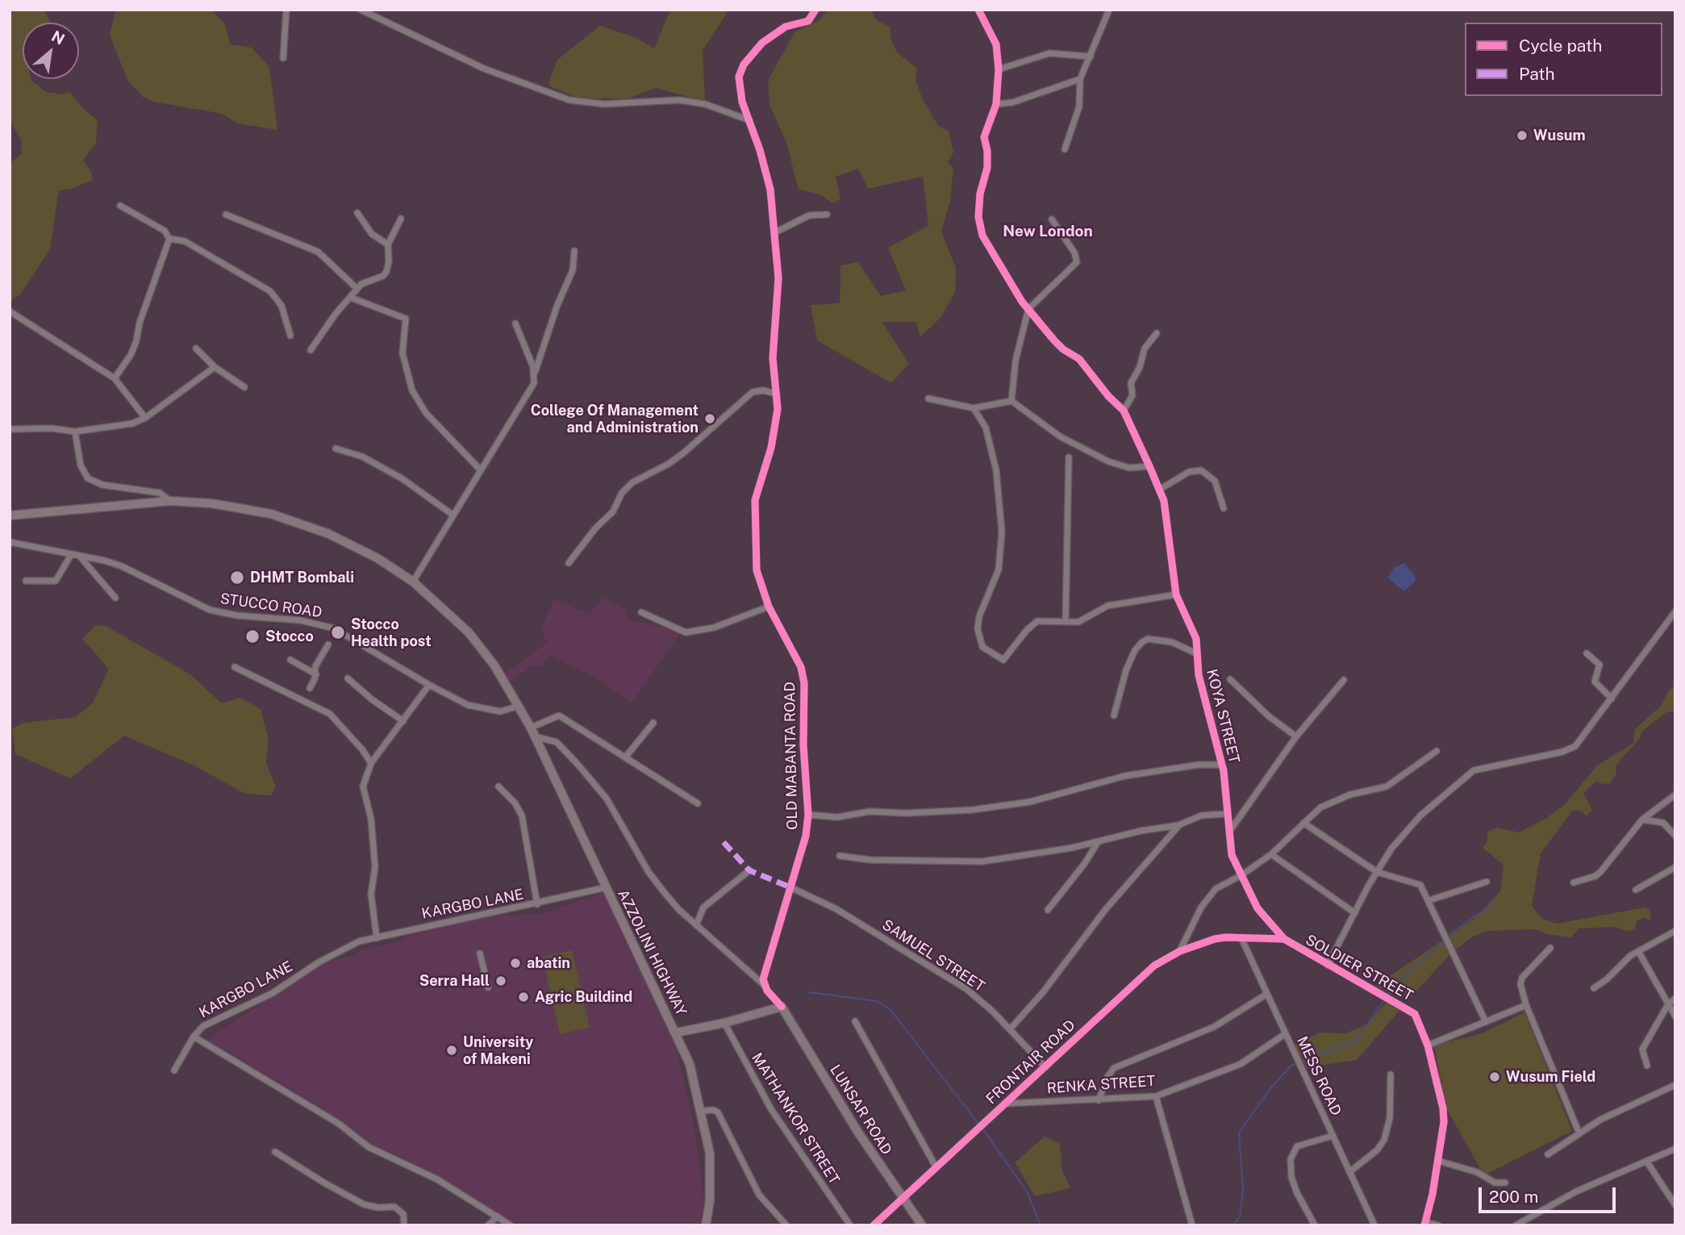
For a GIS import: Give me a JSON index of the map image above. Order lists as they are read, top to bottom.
{
  "streets": {
    "main road": ["AZZOLINI HIGHWAY", "LUNSAR ROAD"],
    "street": [
      "STUCCO ROAD",
      "KOYA STREET",
      "OLD MABANTA ROAD",
      "KARGBO LANE",
      "SAMUEL STREET",
      "SOLDIER STREET",
      "FRONTAIR ROAD",
      "MESS ROAD",
      "RENKA STREET",
      "MATHANKOR STREET"
    ]
  },
  "crossings": [
    ["STUCCO ROAD", "AZZOLINI HIGHWAY"],
    ["KOYA STREET", "SOLDIER STREET"],
    ["OLD MABANTA ROAD", "SAMUEL STREET"],
    ["KARGBO LANE", "AZZOLINI HIGHWAY"],
    ["SAMUEL STREET", "FRONTAIR ROAD"],
    ["SOLDIER STREET", "FRONTAIR ROAD"],
    ["SOLDIER STREET", "MESS ROAD"],
    ["FRONTAIR ROAD", "RENKA STREET"],
    ["FRONTAIR ROAD", "LUNSAR ROAD"],
    ["MESS ROAD", "RENKA STREET"]
  ],
  "districts": ["New London"],
  "places": [
    "Wusum",
    "College Of Management and Administration",
    "DHMT Bombali",
    "Stocco Health post",
    "Stocco",
    "abatin",
    "Serra Hall",
    "Agric Buildind",
    "University of Makeni",
    "Wusum Field"
  ],
  "legend": ["Cycle path", "Path"],
  "scale_bar": "200 m",
  "north": "top right"
}
